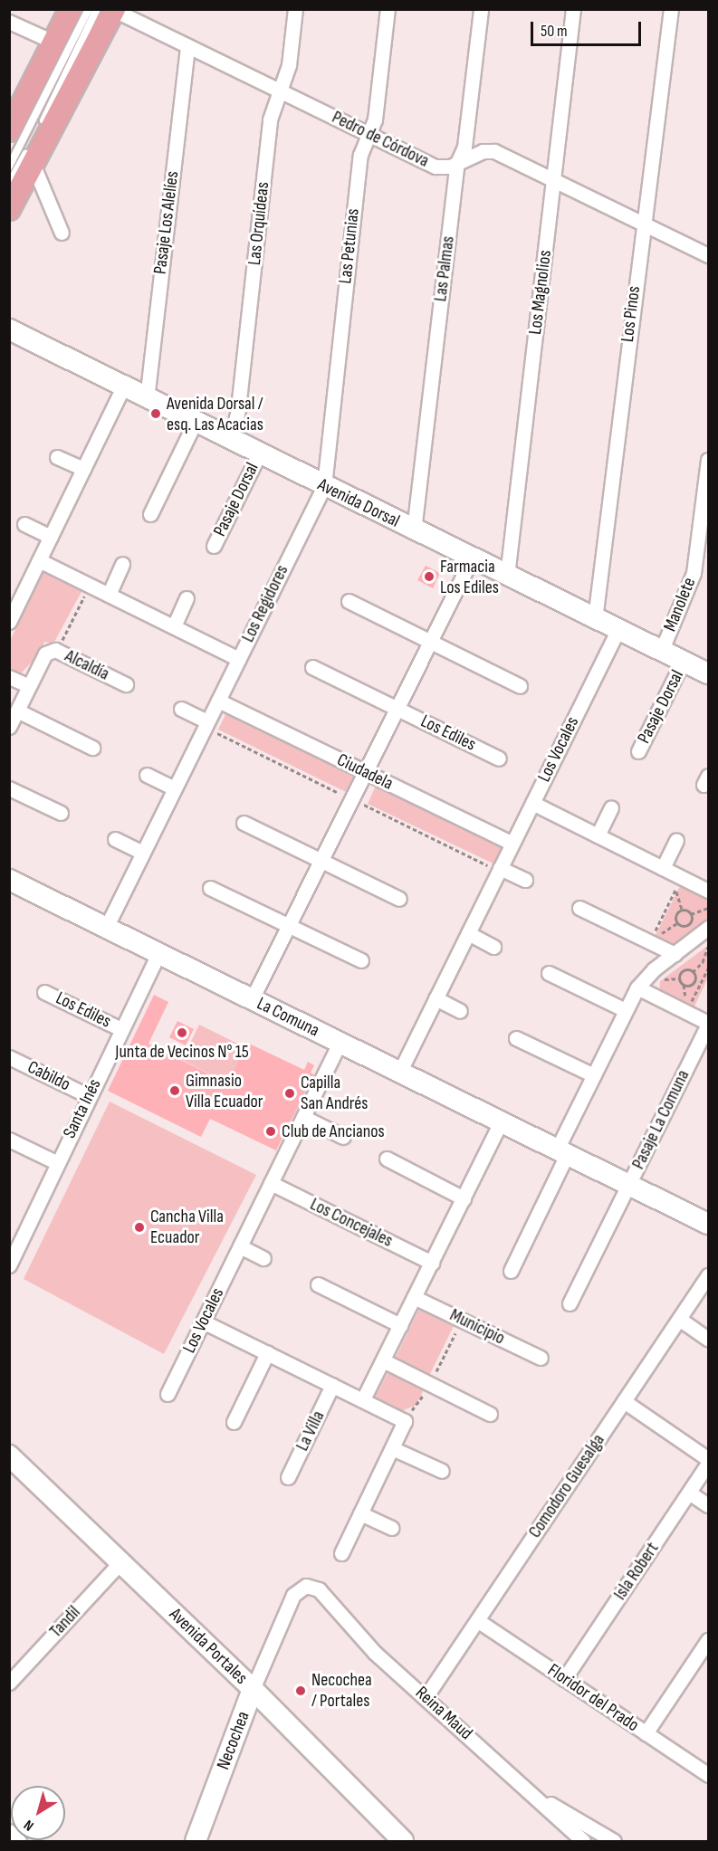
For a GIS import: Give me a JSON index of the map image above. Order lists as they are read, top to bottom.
{
  "streets": {
    "street": [
      "Pedro de Córdova",
      "Pasaje Los Alelíes",
      "Las Orquídeas",
      "Las Petunias",
      "Las Palmas",
      "Los Magnolios",
      "Los Pinos",
      "Pasaje Dorsal",
      "Avenida Dorsal",
      "Los Regidores",
      "Manolete",
      "Alcaldía",
      "Los Ediles",
      "Los Vocales",
      "Ciudadela",
      "La Comuna",
      "Cabildo",
      "Santa Inés",
      "Pasaje La Comuna",
      "Los Concejales",
      "Municipio",
      "La Villa",
      "Comodoro Guesalga",
      "Isla Robert",
      "Tandil",
      "Avenida Portales",
      "Floridor del Prado",
      "Reina Maud",
      "Necochea"
    ]
  },
  "crossings": [
    ["Pedro de Córdova", "Pasaje Los Alelíes"],
    ["Pedro de Córdova", "Las Orquídeas"],
    ["Pedro de Córdova", "Las Petunias"],
    ["Pedro de Córdova", "Las Palmas"],
    ["Pedro de Córdova", "Los Magnolios"],
    ["Pedro de Córdova", "Los Pinos"],
    ["Pasaje Los Alelíes", "Avenida Dorsal"],
    ["Las Orquídeas", "Avenida Dorsal"],
    ["Las Petunias", "Avenida Dorsal"],
    ["Las Petunias", "Los Regidores"],
    ["Las Palmas", "Avenida Dorsal"],
    ["Los Magnolios", "Avenida Dorsal"],
    ["Los Pinos", "Avenida Dorsal"],
    ["Pasaje Dorsal", "Avenida Dorsal"],
    ["Avenida Dorsal", "Los Regidores"],
    ["Avenida Dorsal", "Manolete"],
    ["Avenida Dorsal", "Los Vocales"],
    ["Los Regidores", "Ciudadela"],
    ["Los Regidores", "La Comuna"],
    ["Los Ediles", "Santa Inés"],
    ["Los Vocales", "Ciudadela"],
    ["Los Vocales", "La Comuna"],
    ["Los Vocales", "Los Concejales"],
    ["La Comuna", "Santa Inés"],
    ["La Comuna", "Pasaje La Comuna"],
    ["Cabildo", "Santa Inés"],
    ["Comodoro Guesalga", "Floridor del Prado"],
    ["Comodoro Guesalga", "Reina Maud"],
    ["Isla Robert", "Floridor del Prado"],
    ["Tandil", "Avenida Portales"],
    ["Avenida Portales", "Necochea"],
    ["Reina Maud", "Necochea"]
  ],
  "places": [
    "Avenida Dorsal / esq. Las Acacias",
    "Farmacia Los Ediles",
    "Junta de Vecinos N° 15",
    "Gimnasio Villa Ecuador",
    "Capilla San Andrés",
    "Club de Ancianos",
    "Cancha Villa Ecuador",
    "Necochea / Portales"
  ],
  "scale_bar": "50 m",
  "north": "bottom left"
}
